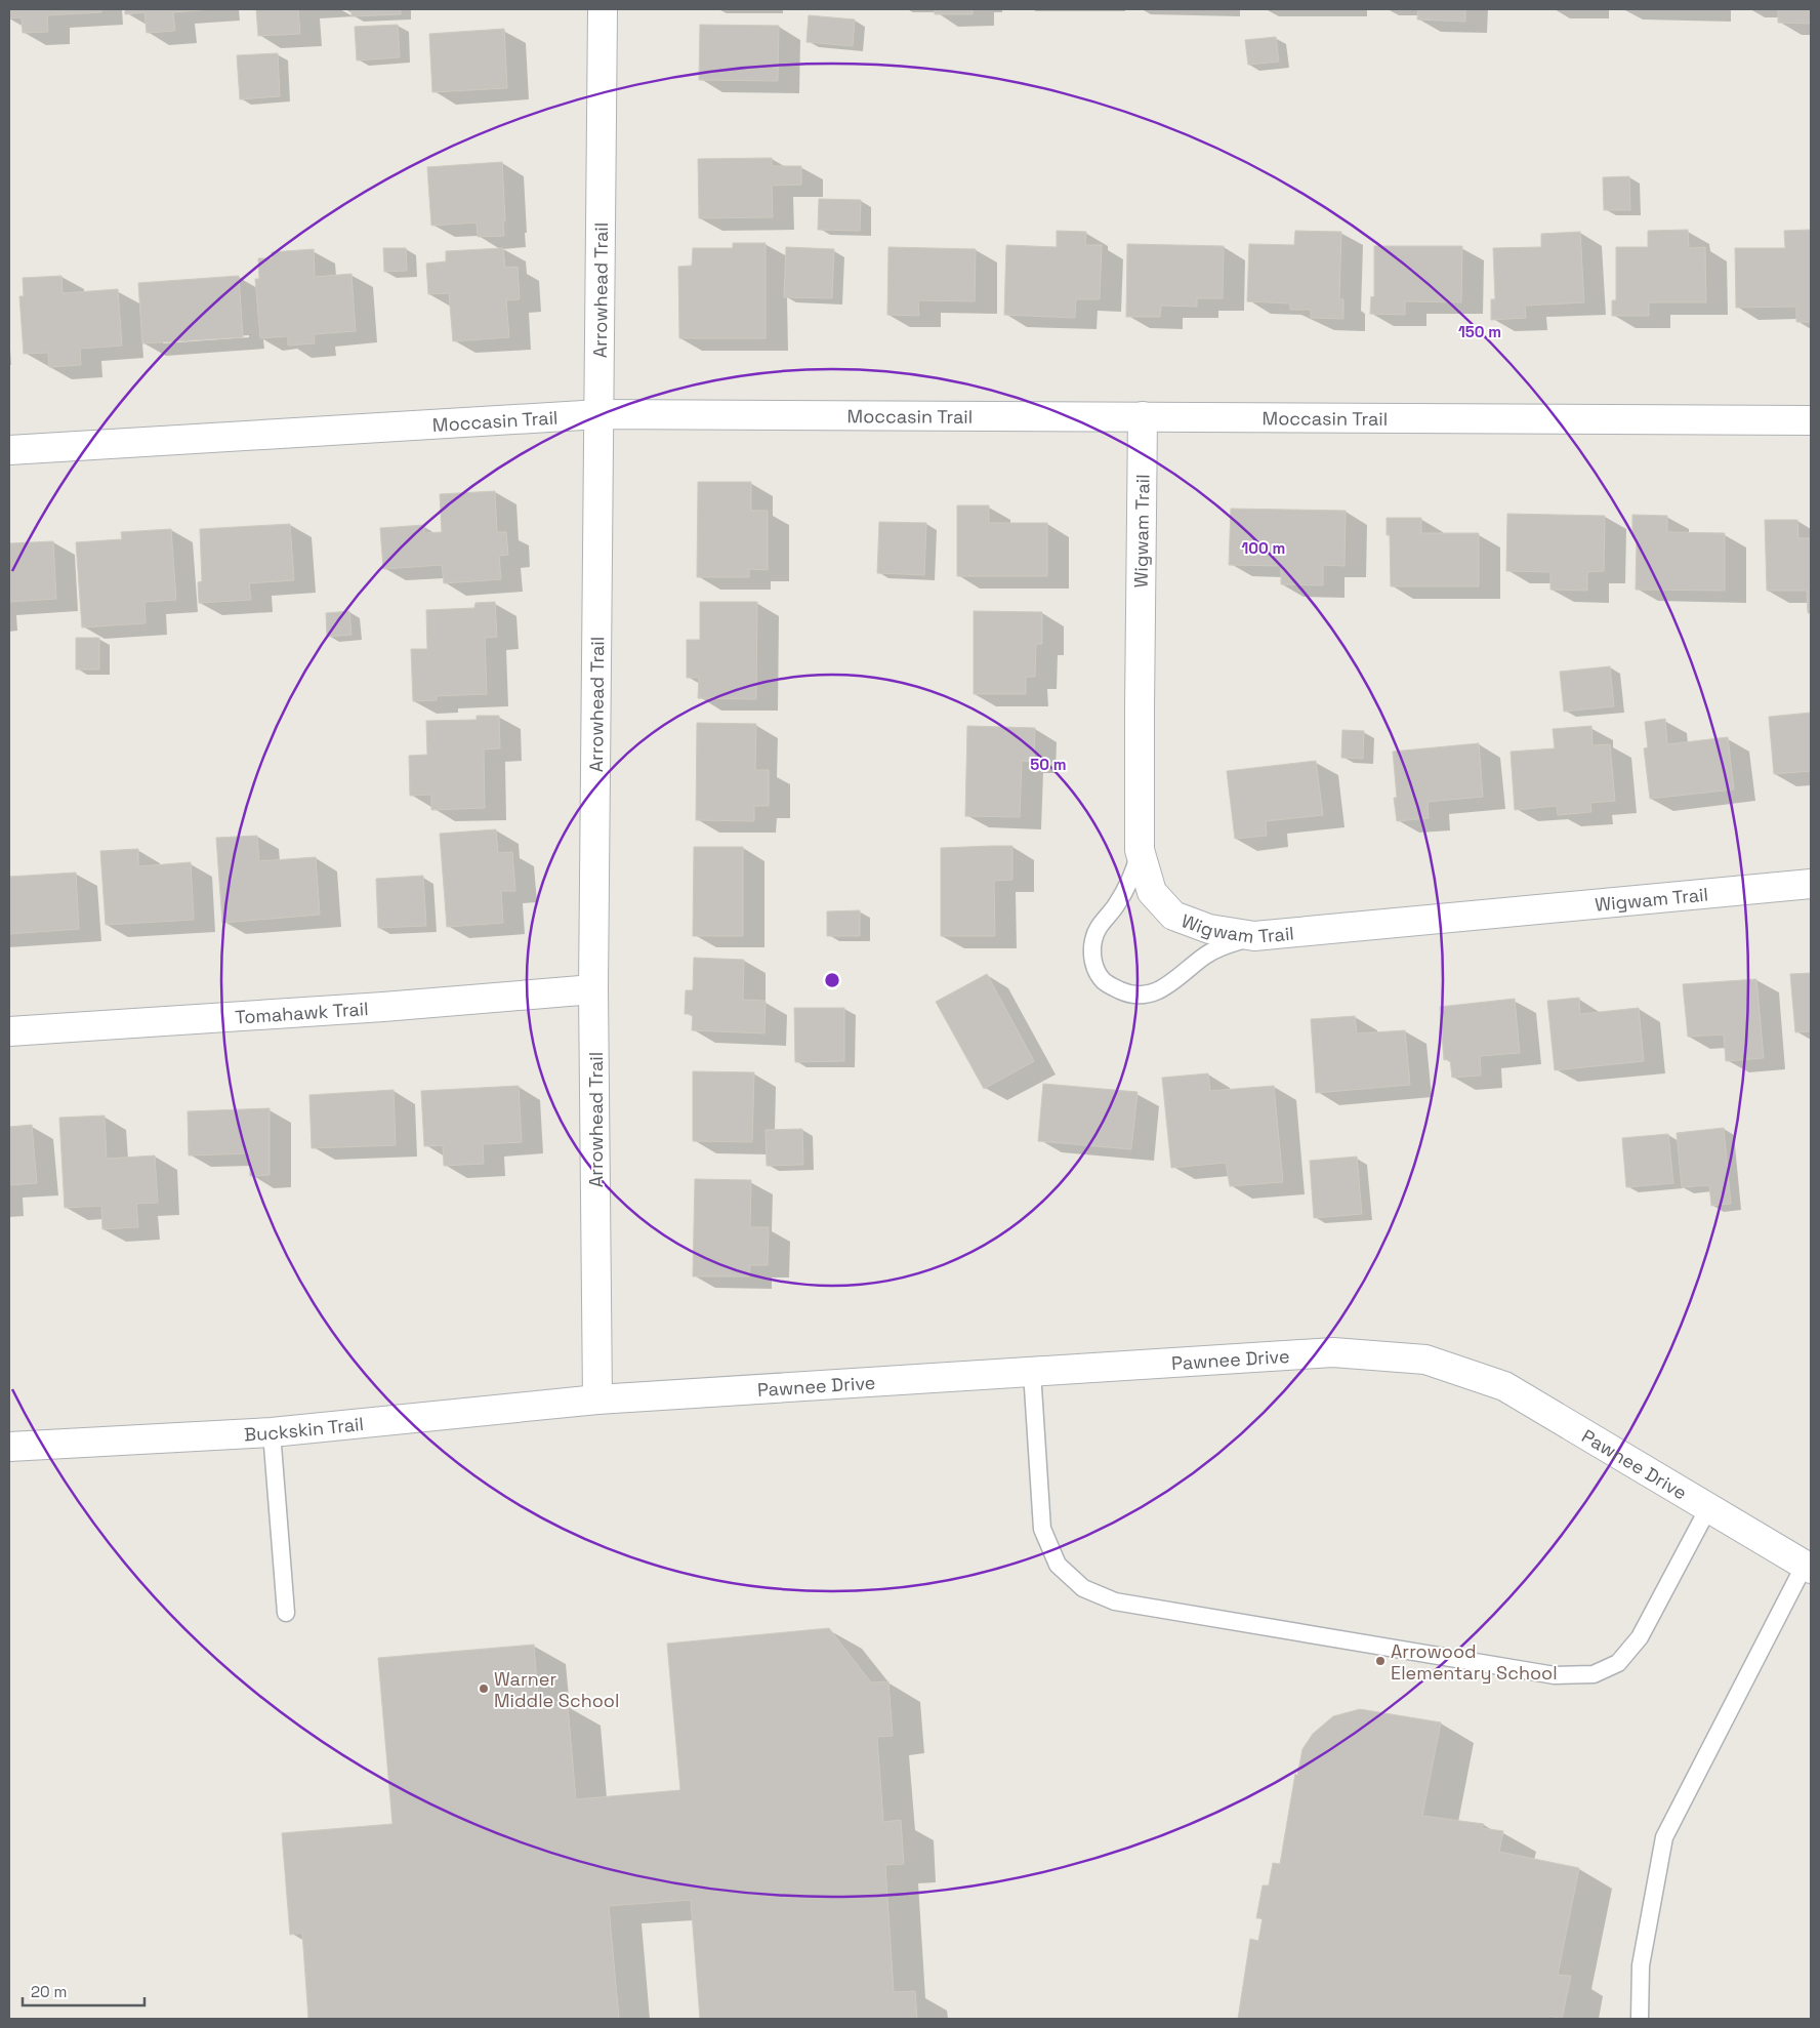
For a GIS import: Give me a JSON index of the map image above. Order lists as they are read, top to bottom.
{
  "streets": {
    "street": [
      "Arrowhead Trail",
      "Moccasin Trail",
      "Wigwam Trail",
      "Tomahawk Trail",
      "Pawnee Drive",
      "Buckskin Trail"
    ]
  },
  "crossings": [
    ["Arrowhead Trail", "Moccasin Trail"],
    ["Arrowhead Trail", "Tomahawk Trail"],
    ["Arrowhead Trail", "Pawnee Drive"],
    ["Arrowhead Trail", "Buckskin Trail"],
    ["Moccasin Trail", "Wigwam Trail"],
    ["Pawnee Drive", "Buckskin Trail"]
  ],
  "places": ["Arrowood Elementary School", "Warner Middle School"],
  "scale_bar": "20 m",
  "rings": ["150 m", "100 m", "50 m"]
}
